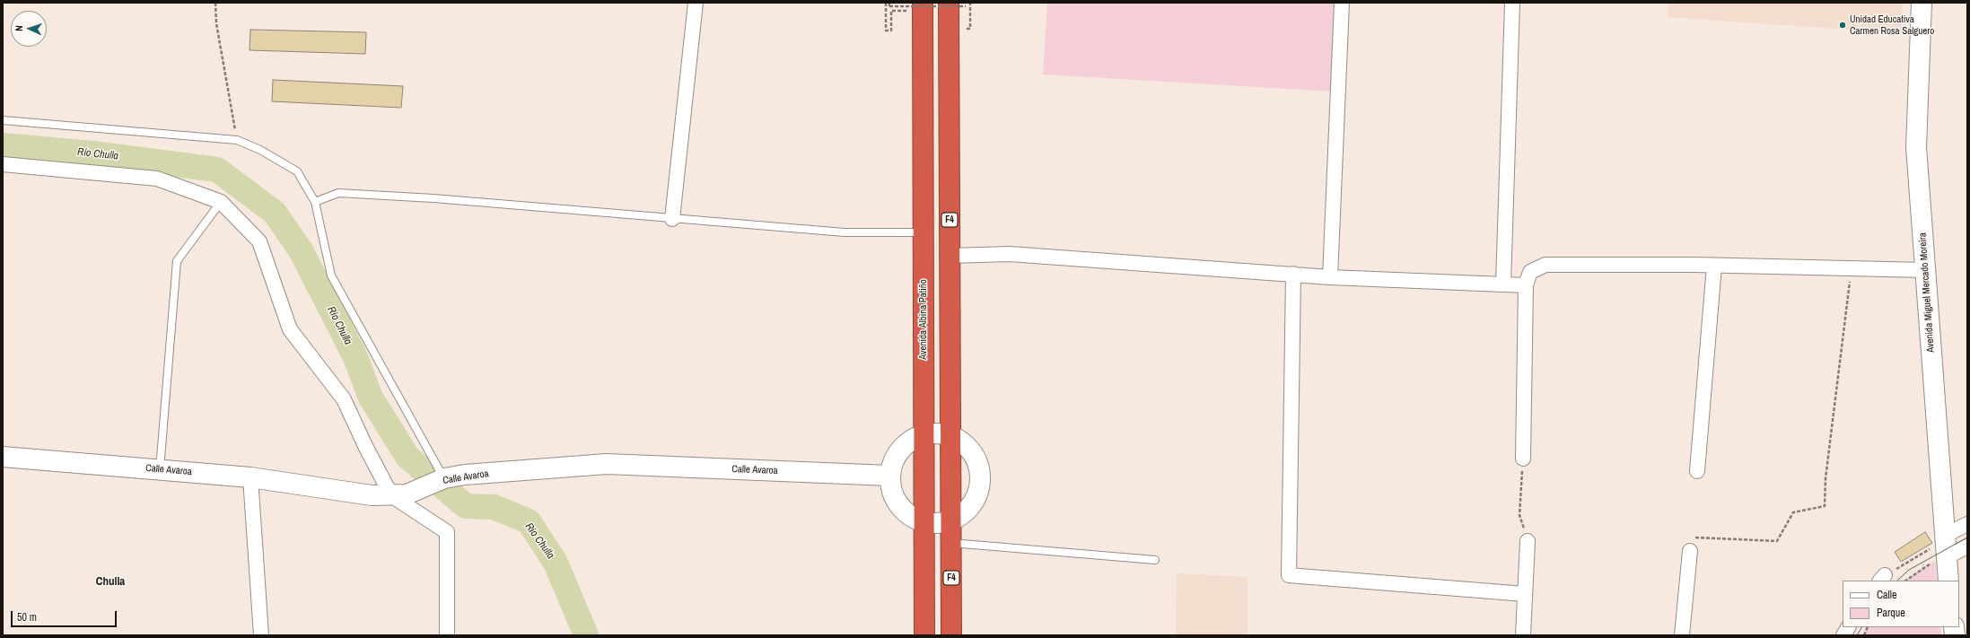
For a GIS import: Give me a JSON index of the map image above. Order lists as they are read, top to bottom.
{
  "streets": {
    "highway": ["F4", "Avenida Albina Patiño"],
    "main road": ["Avenida Miguel Mercado Moreira", "Calle Avaroa"]
  },
  "districts": ["Chulla"],
  "water": ["Río Chulla"],
  "places": ["Unidad Educativa Carmen Rosa Salguero"],
  "legend": ["Calle", "Parque"],
  "scale_bar": "50 m",
  "north": "left"
}
